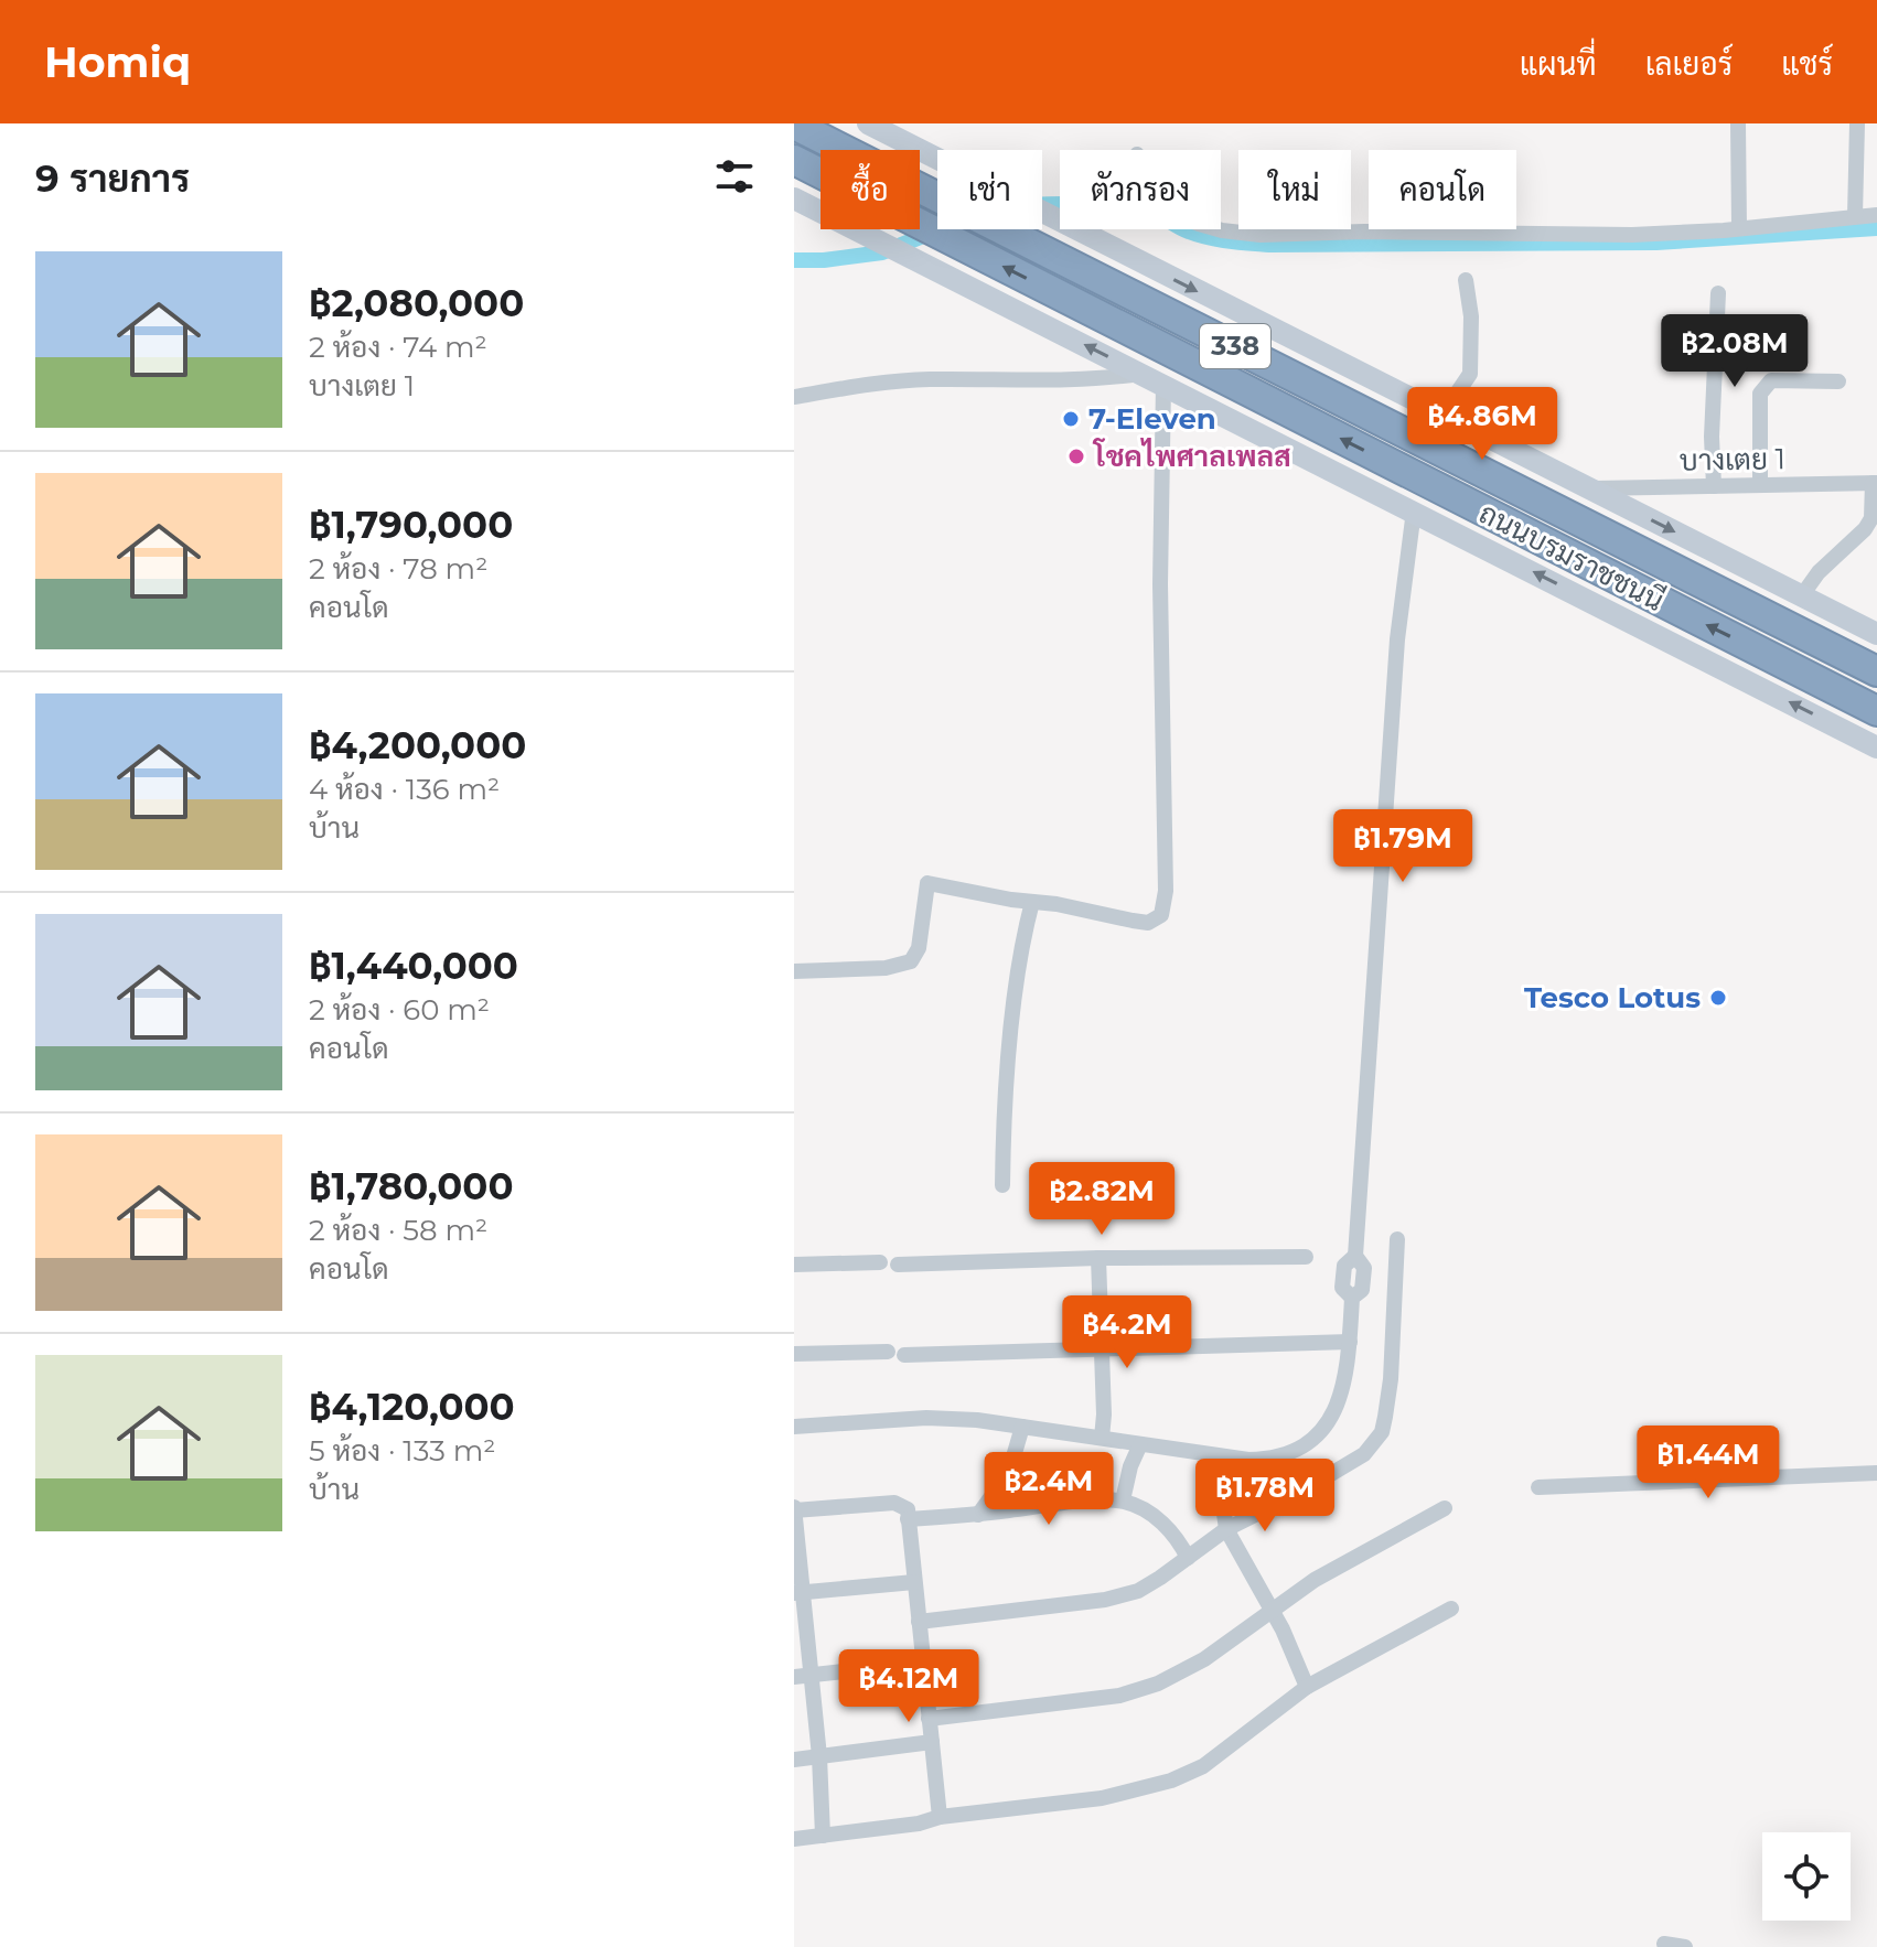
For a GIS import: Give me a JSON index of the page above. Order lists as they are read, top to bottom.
{
  "streets": {
    "highway": ["338", "ถนนบรมราชชนนี"],
    "street": ["บางเตย 1"]
  },
  "crossings": [
    ["338", "บางเตย 1"]
  ],
  "places": ["7-Eleven", "โชคไพศาลเพลส", "Tesco Lotus"],
  "page": {
    "header": "Homiq",
    "nav": ["แผนที่", "เลเยอร์", "แชร์"],
    "heading": "9 รายการ",
    "chip": [
      "ซื้อ",
      "เช่า",
      "ตัวกรอง",
      "ใหม่",
      "คอนโด"
    ],
    "list": [
      {
        "name": "฿2,080,000",
        "note": "2 ห้อง · 74 m² · บางเตย 1"
      },
      {
        "name": "฿1,790,000",
        "note": "2 ห้อง · 78 m² · คอนโด"
      },
      {
        "name": "฿4,200,000",
        "note": "4 ห้อง · 136 m² · บ้าน"
      },
      {
        "name": "฿1,440,000",
        "note": "2 ห้อง · 60 m² · คอนโด"
      },
      {
        "name": "฿1,780,000",
        "note": "2 ห้อง · 58 m² · คอนโด"
      },
      {
        "name": "฿4,120,000",
        "note": "5 ห้อง · 133 m² · บ้าน"
      }
    ],
    "price": [
      "฿2.08M",
      "฿4.86M",
      "฿1.79M",
      "฿2.82M",
      "฿4.2M",
      "฿1.44M",
      "฿2.4M",
      "฿1.78M",
      "฿4.12M"
    ]
  }
}
